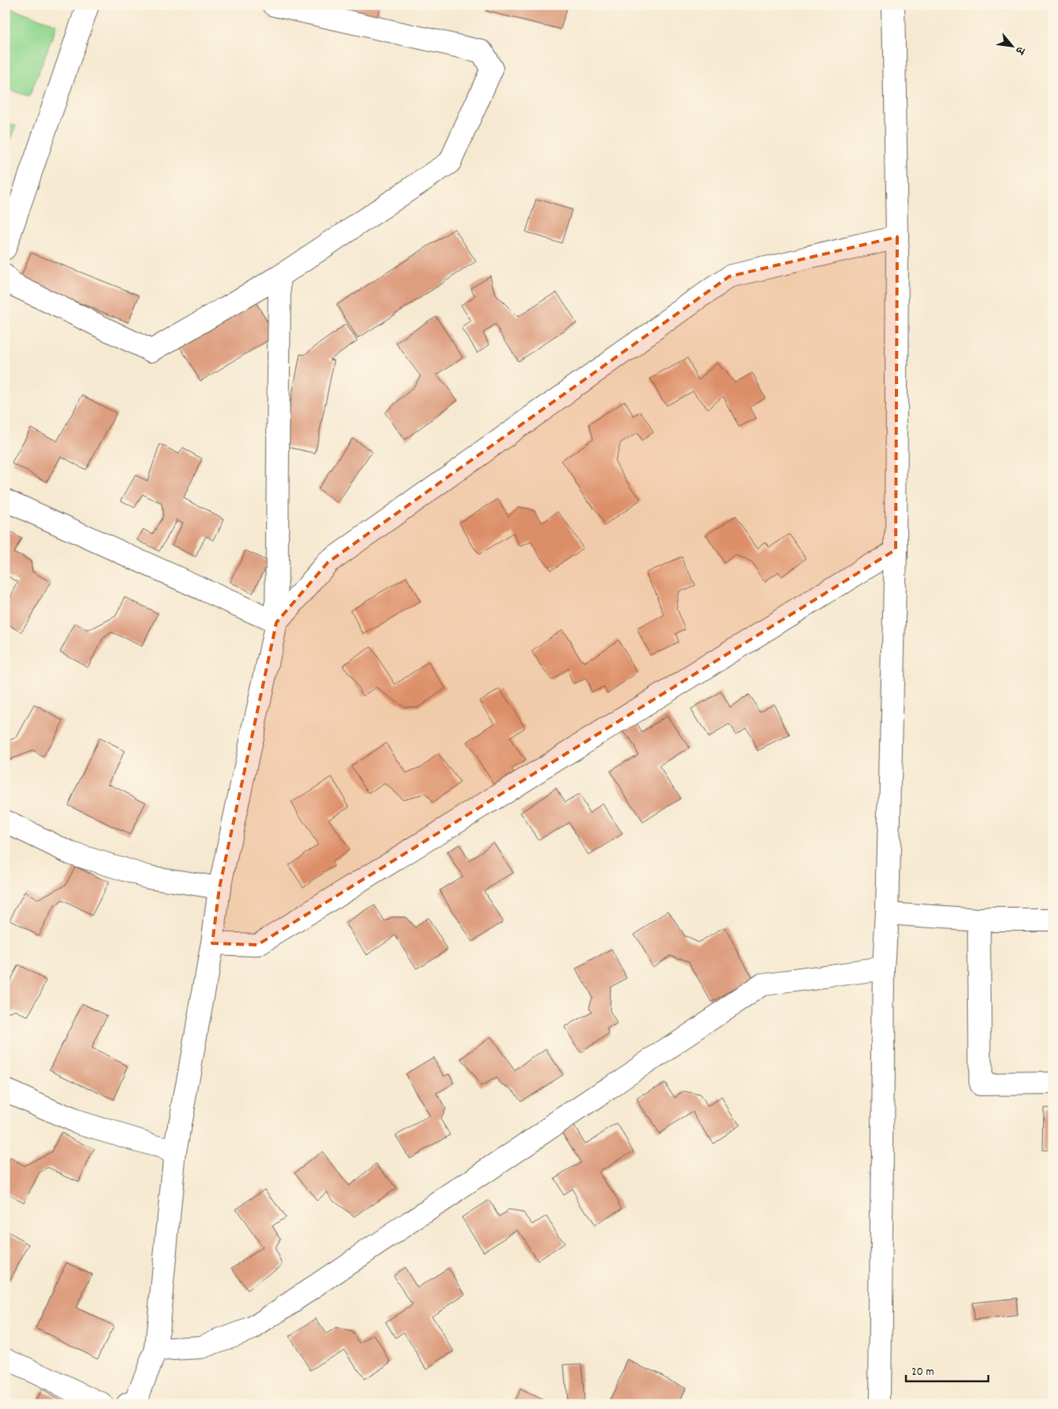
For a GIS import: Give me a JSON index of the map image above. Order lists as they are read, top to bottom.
{
  "scale_bar": "20 m",
  "north": "bottom right"
}
